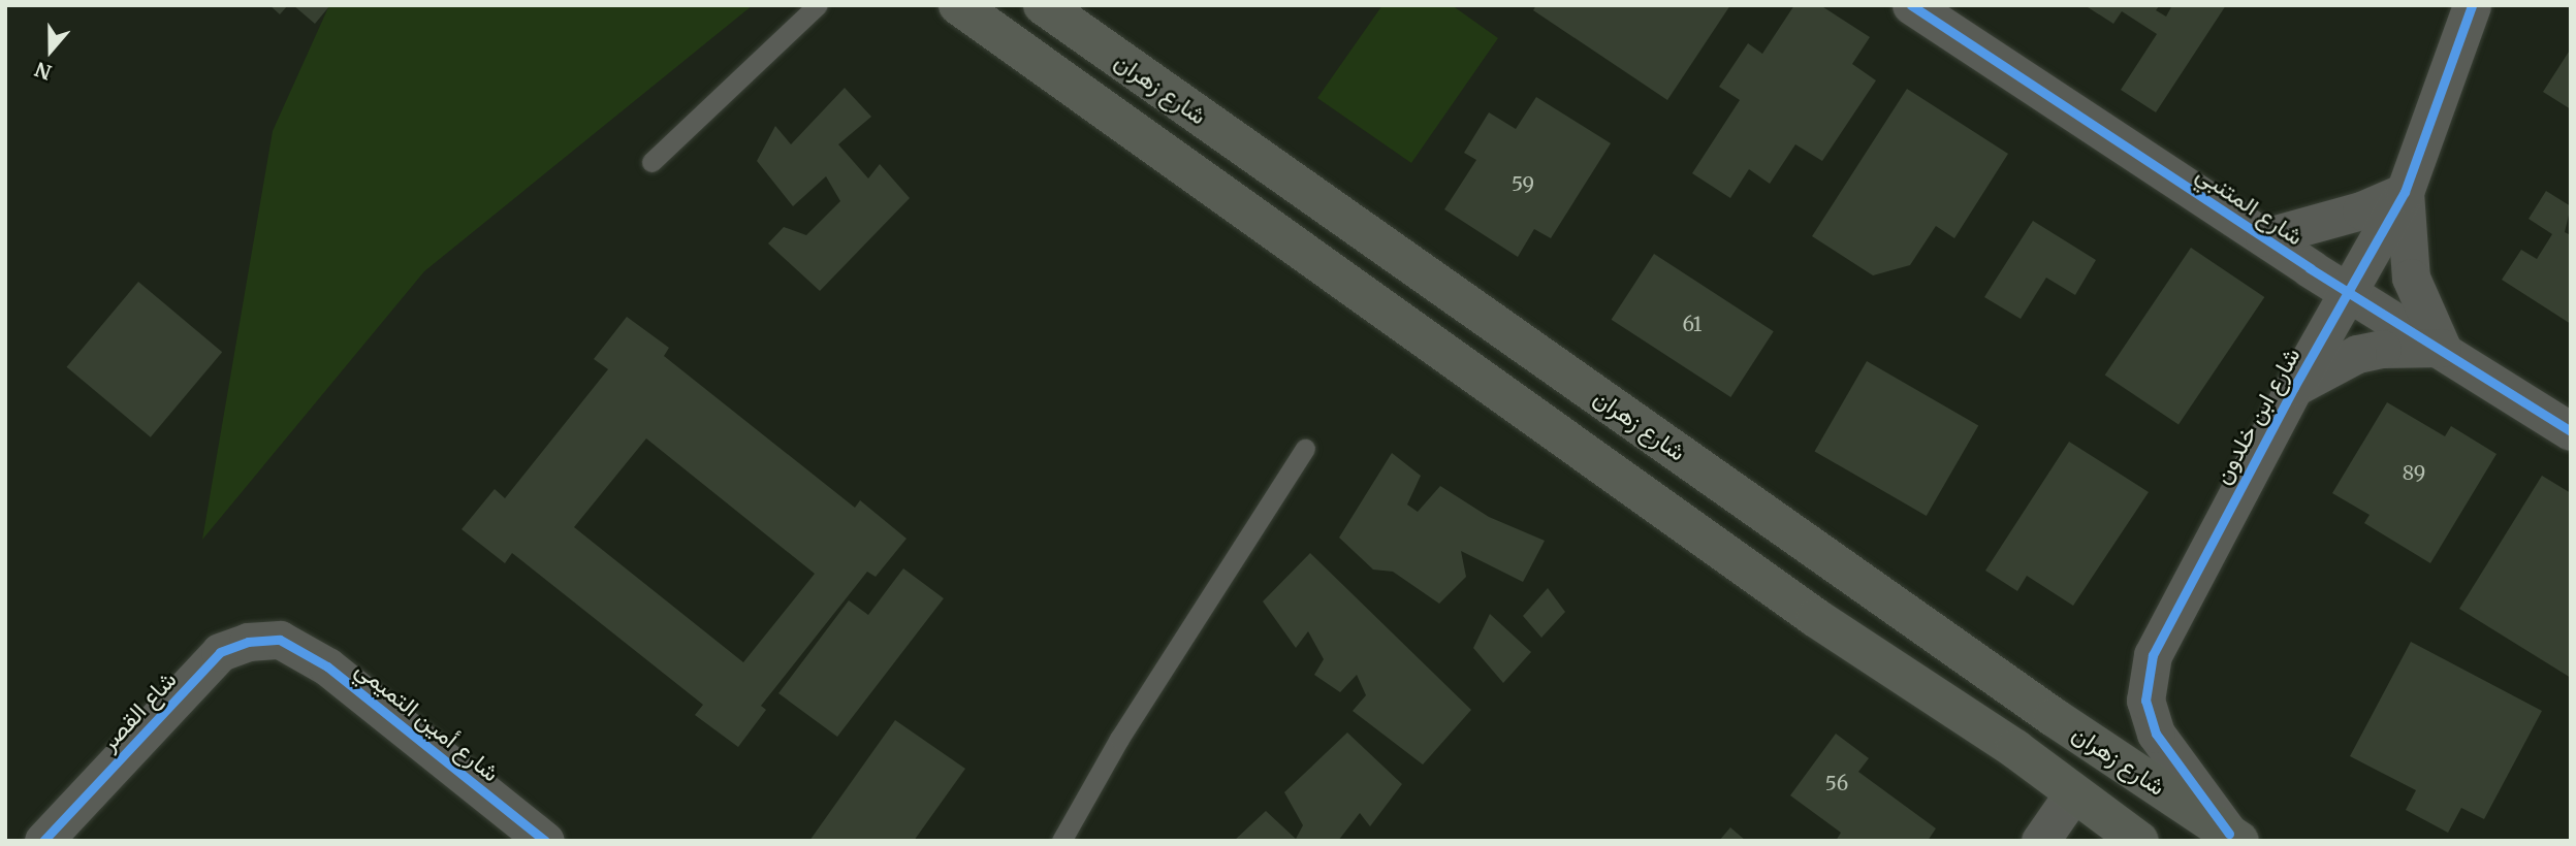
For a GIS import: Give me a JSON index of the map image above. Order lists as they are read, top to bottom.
{
  "streets": {
    "main road": ["شارع زهران"],
    "street": [
      "شارع المتنبي",
      "شارع ابن خلدون",
      "شاع القصر",
      "شارع أمين التميمي"
    ]
  },
  "crossings": [
    ["شارع زهران", "شارع ابن خلدون"],
    ["شارع المتنبي", "شارع ابن خلدون"],
    ["شاع القصر", "شارع أمين التميمي"]
  ],
  "house_numbers": [
    "59",
    "61",
    "89",
    "56"
  ],
  "north": "bottom"
}
